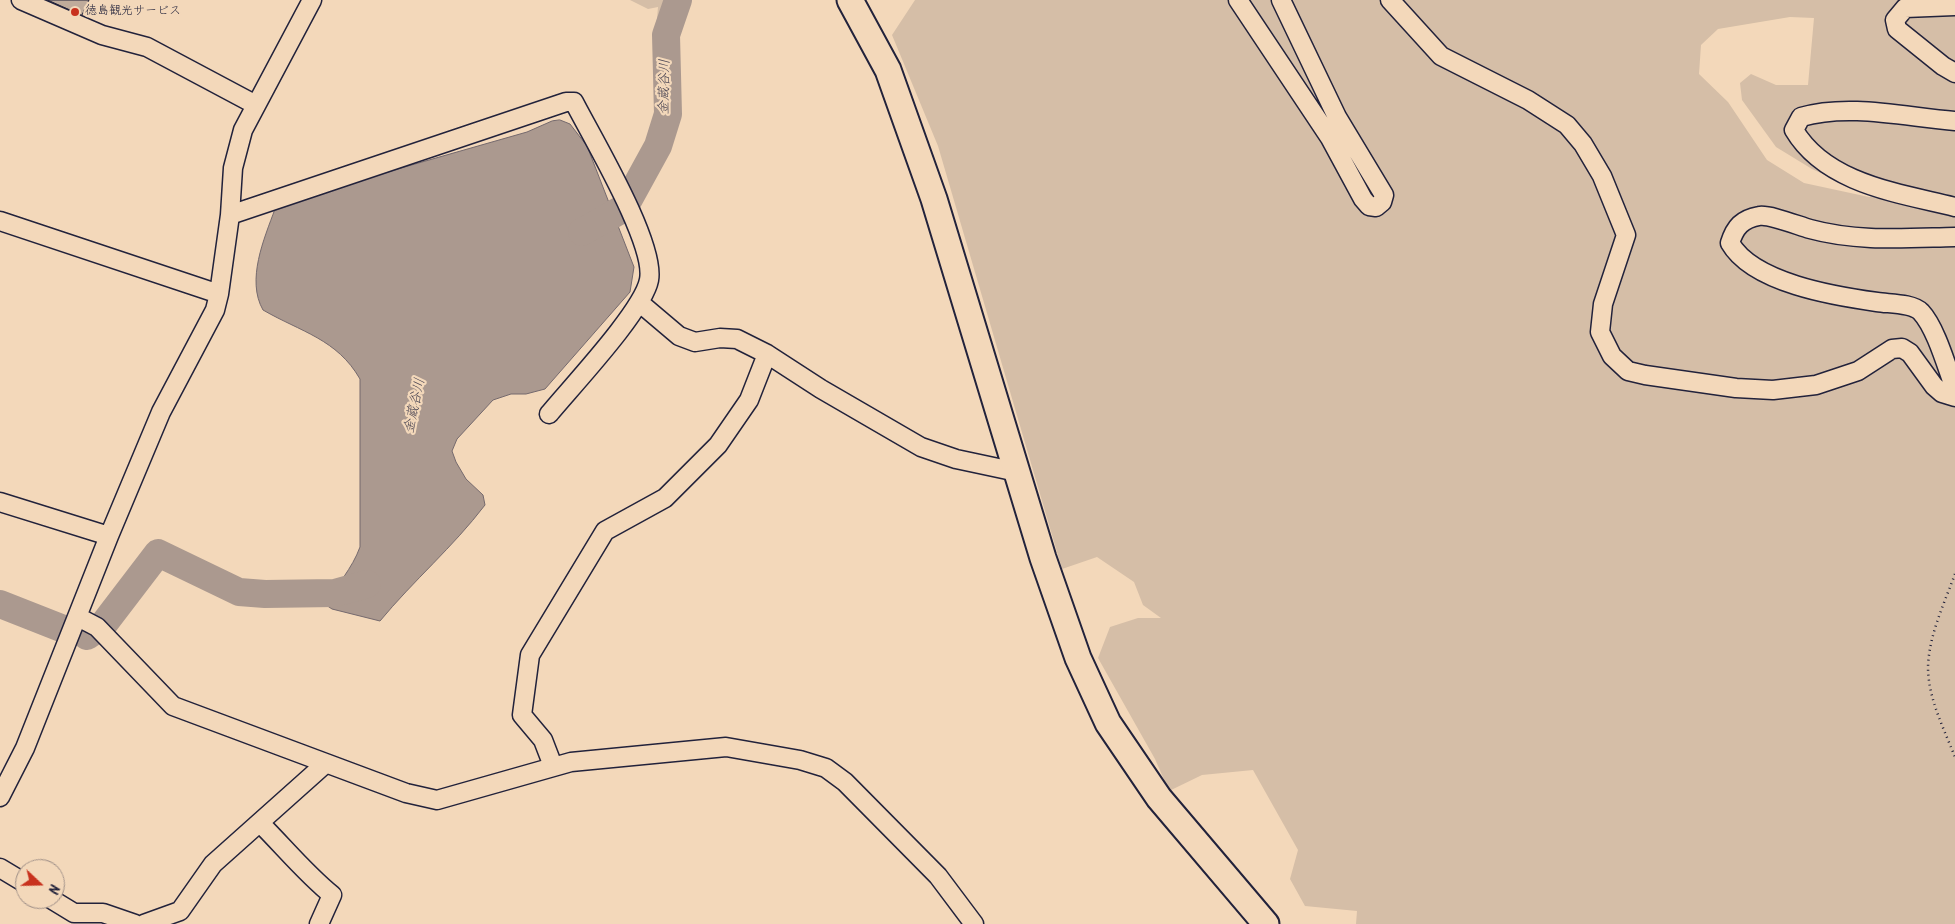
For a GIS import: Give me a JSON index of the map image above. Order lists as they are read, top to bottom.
{
  "water": ["金蔵谷川"],
  "places": ["徳島観光サービス"],
  "north": "right"
}
